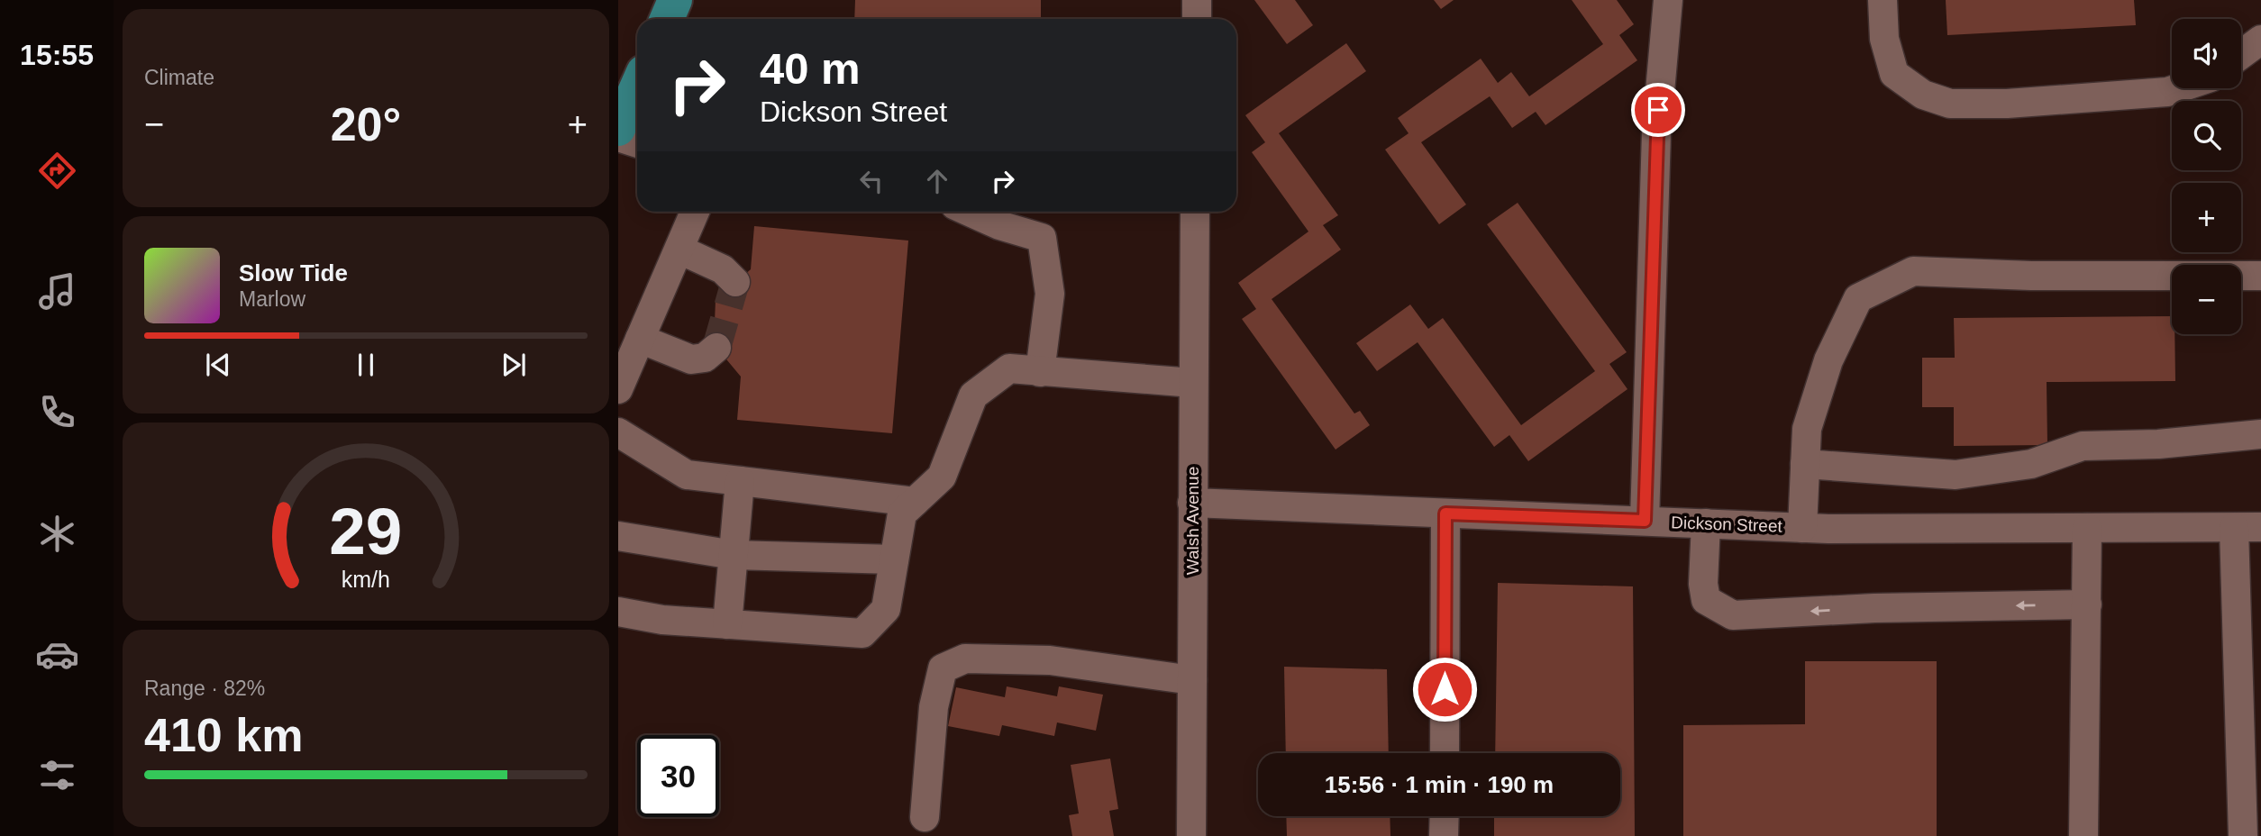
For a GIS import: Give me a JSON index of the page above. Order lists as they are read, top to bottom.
{
  "streets": {
    "street": ["Walsh Avenue", "Dickson Street"]
  },
  "crossings": [
    ["Walsh Avenue", "Dickson Street"]
  ],
  "page": {
    "tabs": "15:55",
    "tile": [
      "Climate",
      ["Range · 82%", "410 km"]
    ],
    "map_buttons": ["+", "−"],
    "turn": ["40 m", "Dickson Street"],
    "heat": ["−", "20°", "+"],
    "song": ["Slow Tide", "Marlow"],
    "limit": "30",
    "trip": "15:56 · 1 min · 190 m",
    "gauge": ["29", "km/h"]
  }
}
